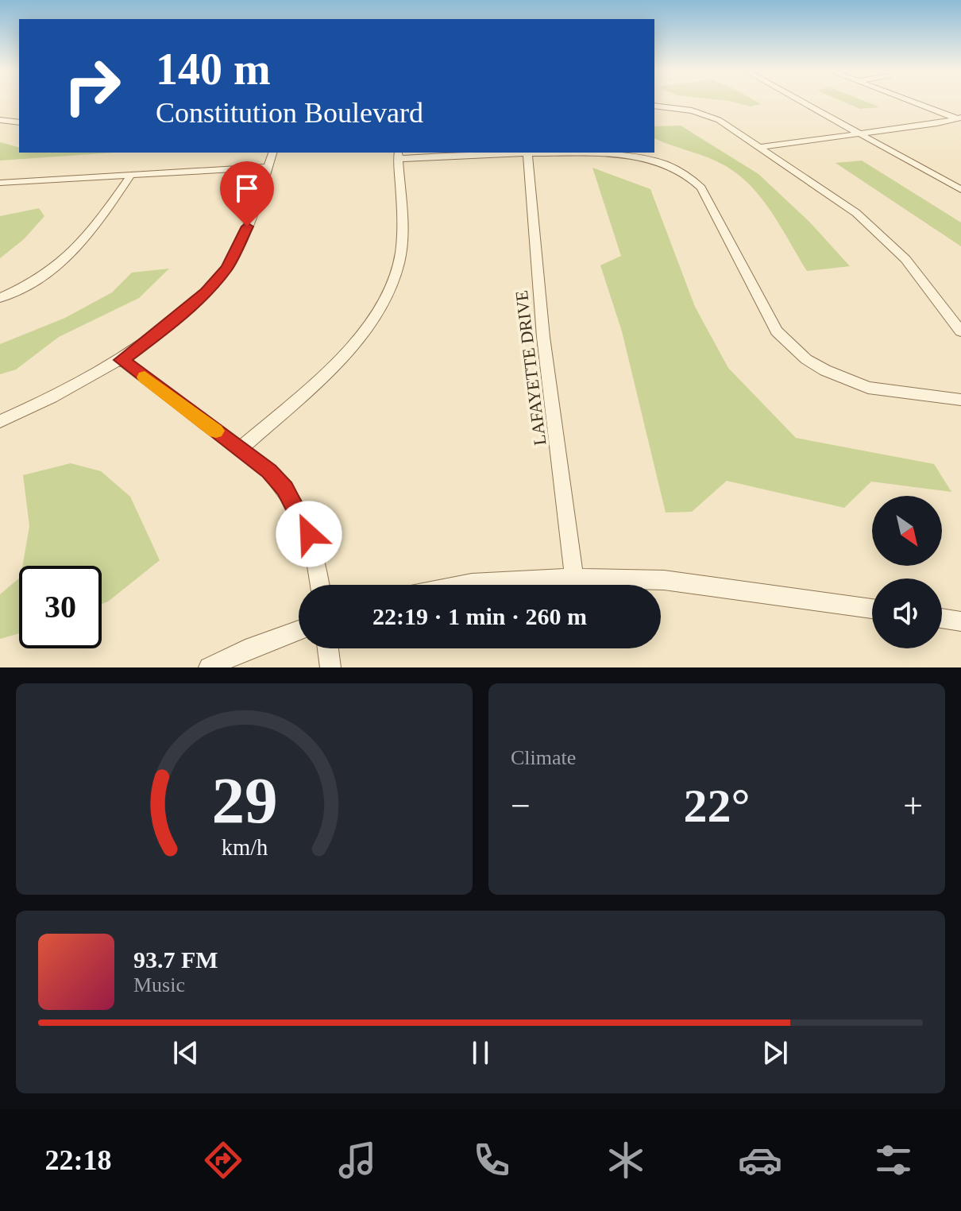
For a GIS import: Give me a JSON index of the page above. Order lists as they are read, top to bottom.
{
  "streets": {
    "street": ["LAFAYETTE DRIVE"]
  },
  "north": "bottom right",
  "page": {
    "turn": ["140 m", "Constitution Boulevard"],
    "limit": "30",
    "trip": "22:19 · 1 min · 260 m",
    "tile": "Climate",
    "heat": ["−", "22°", "+"],
    "song": ["93.7 FM", "Music"],
    "tabs": "22:18",
    "gauge": ["29", "km/h"]
  }
}
